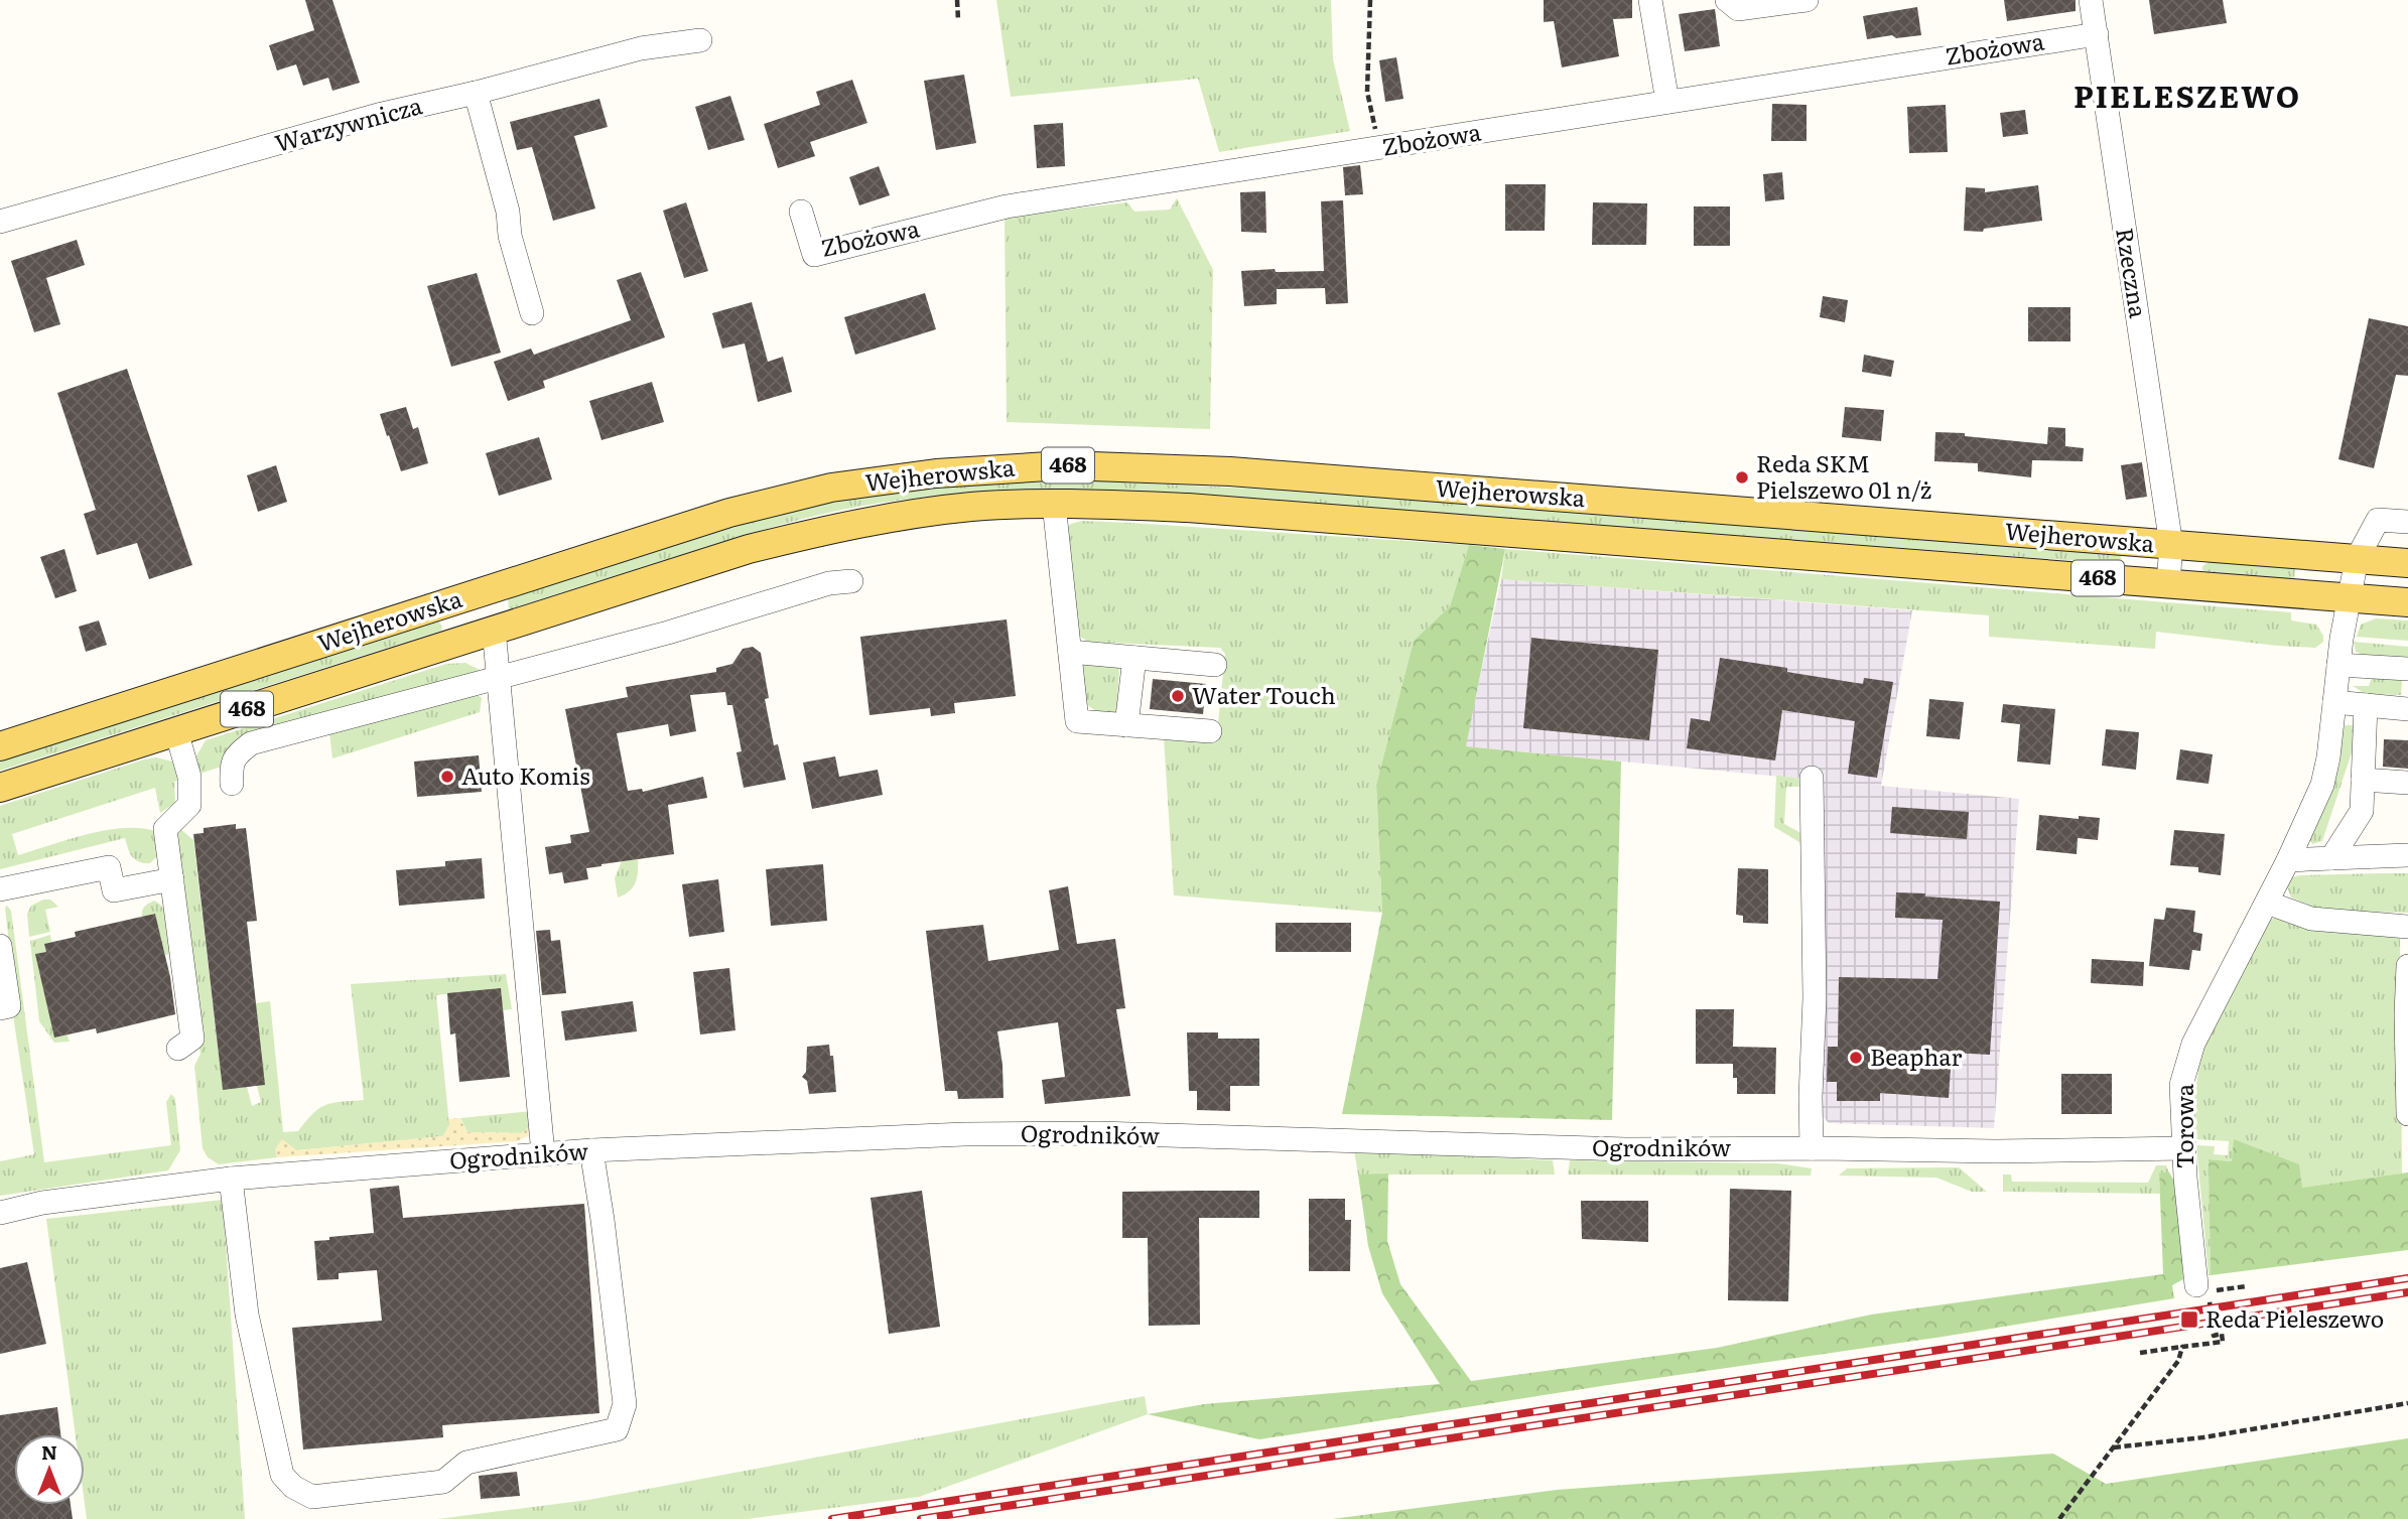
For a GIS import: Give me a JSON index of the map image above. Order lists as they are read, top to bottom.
{
  "streets": {
    "main road": ["468", "Wejherowska"],
    "street": [
      "Zbożowa",
      "Warzywnicza",
      "Rzeczna",
      "Torowa",
      "Ogrodników"
    ]
  },
  "crossings": [
    ["Zbożowa", "Rzeczna"],
    ["Rzeczna", "Wejherowska"],
    ["Wejherowska", "Torowa"],
    ["Torowa", "Ogrodników"]
  ],
  "districts": ["PIELESZEWO"],
  "places": {
    "other": [
      "Reda SKM Pielszewo 01 n/ż",
      "Water Touch",
      "Auto Komis",
      "Beaphar"
    ],
    "transit": ["Reda Pieleszewo"]
  },
  "north": "top"
}
